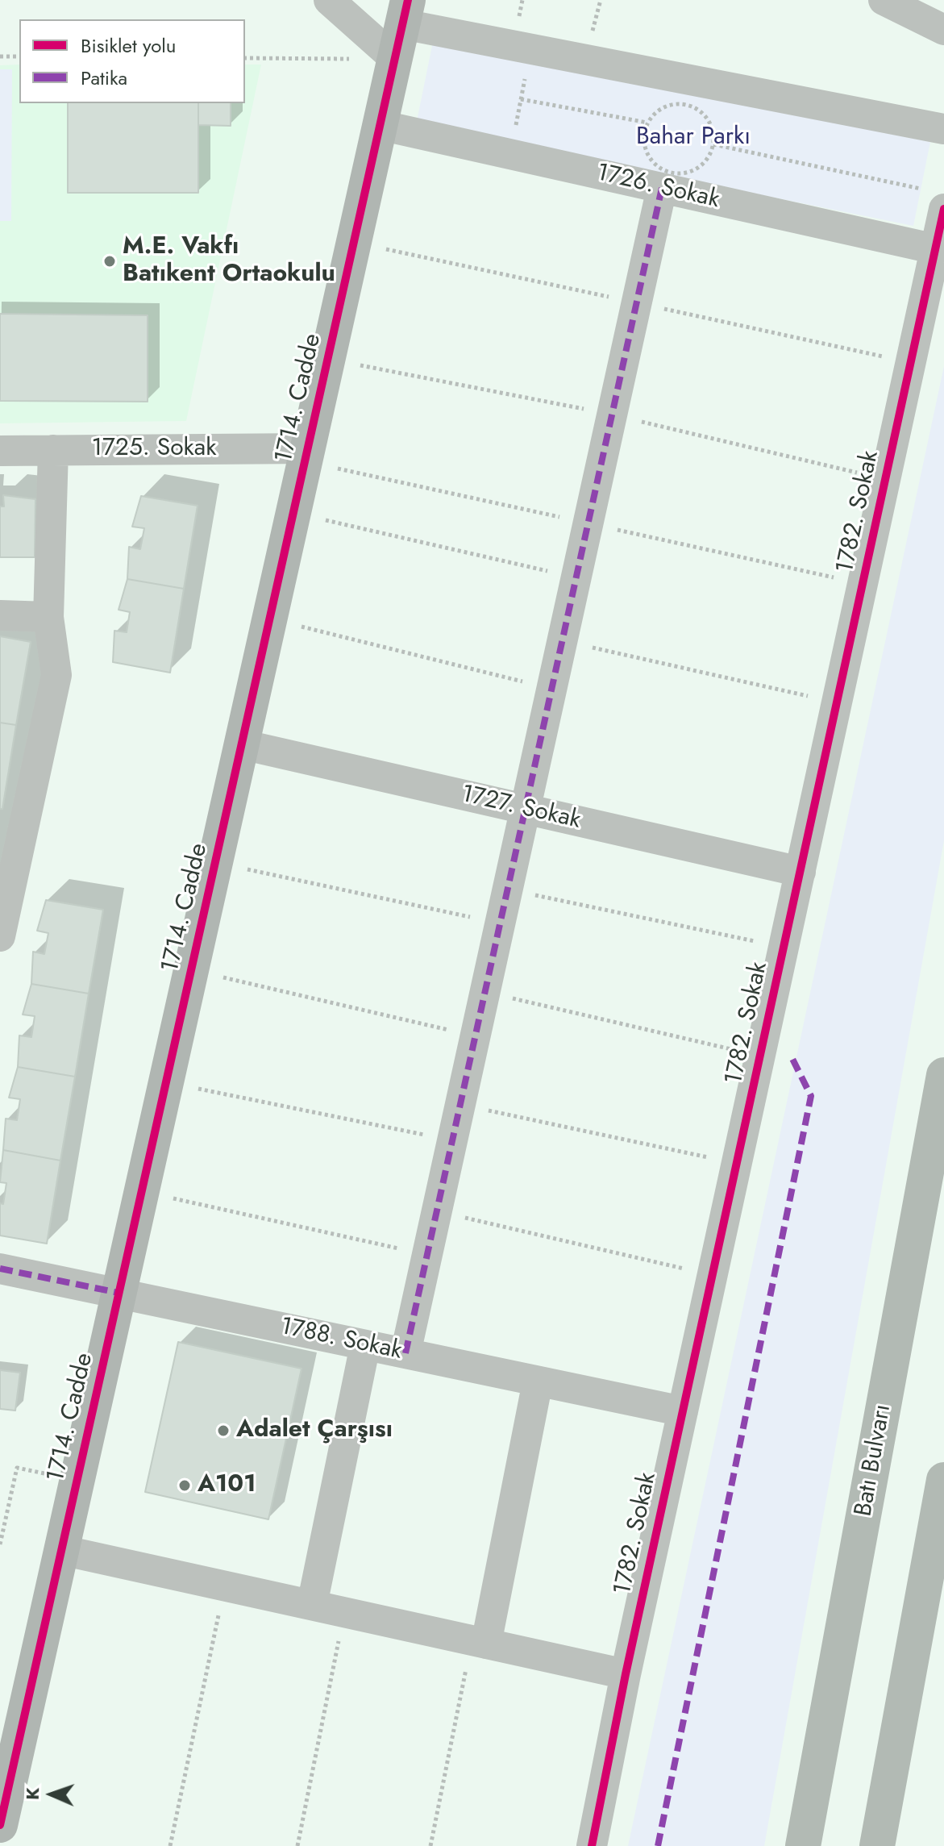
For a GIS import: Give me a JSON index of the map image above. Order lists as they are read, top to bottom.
{
  "streets": {
    "main road": ["Batı Bulvarı"],
    "street": [
      "1726. Sokak",
      "1714. Cadde",
      "1725. Sokak",
      "1782. Sokak",
      "1727. Sokak",
      "1788. Sokak"
    ]
  },
  "crossings": [
    ["1726. Sokak", "1714. Cadde"],
    ["1726. Sokak", "1782. Sokak"],
    ["1714. Cadde", "1725. Sokak"],
    ["1714. Cadde", "1727. Sokak"],
    ["1714. Cadde", "1788. Sokak"],
    ["1782. Sokak", "1727. Sokak"],
    ["1782. Sokak", "1788. Sokak"]
  ],
  "parks": ["Bahar Parkı"],
  "places": ["M.E. Vakfı Batıkent Ortaokulu", "Adalet Çarşısı", "A101"],
  "legend": ["Bisiklet yolu", "Patika"],
  "north": "left"
}
